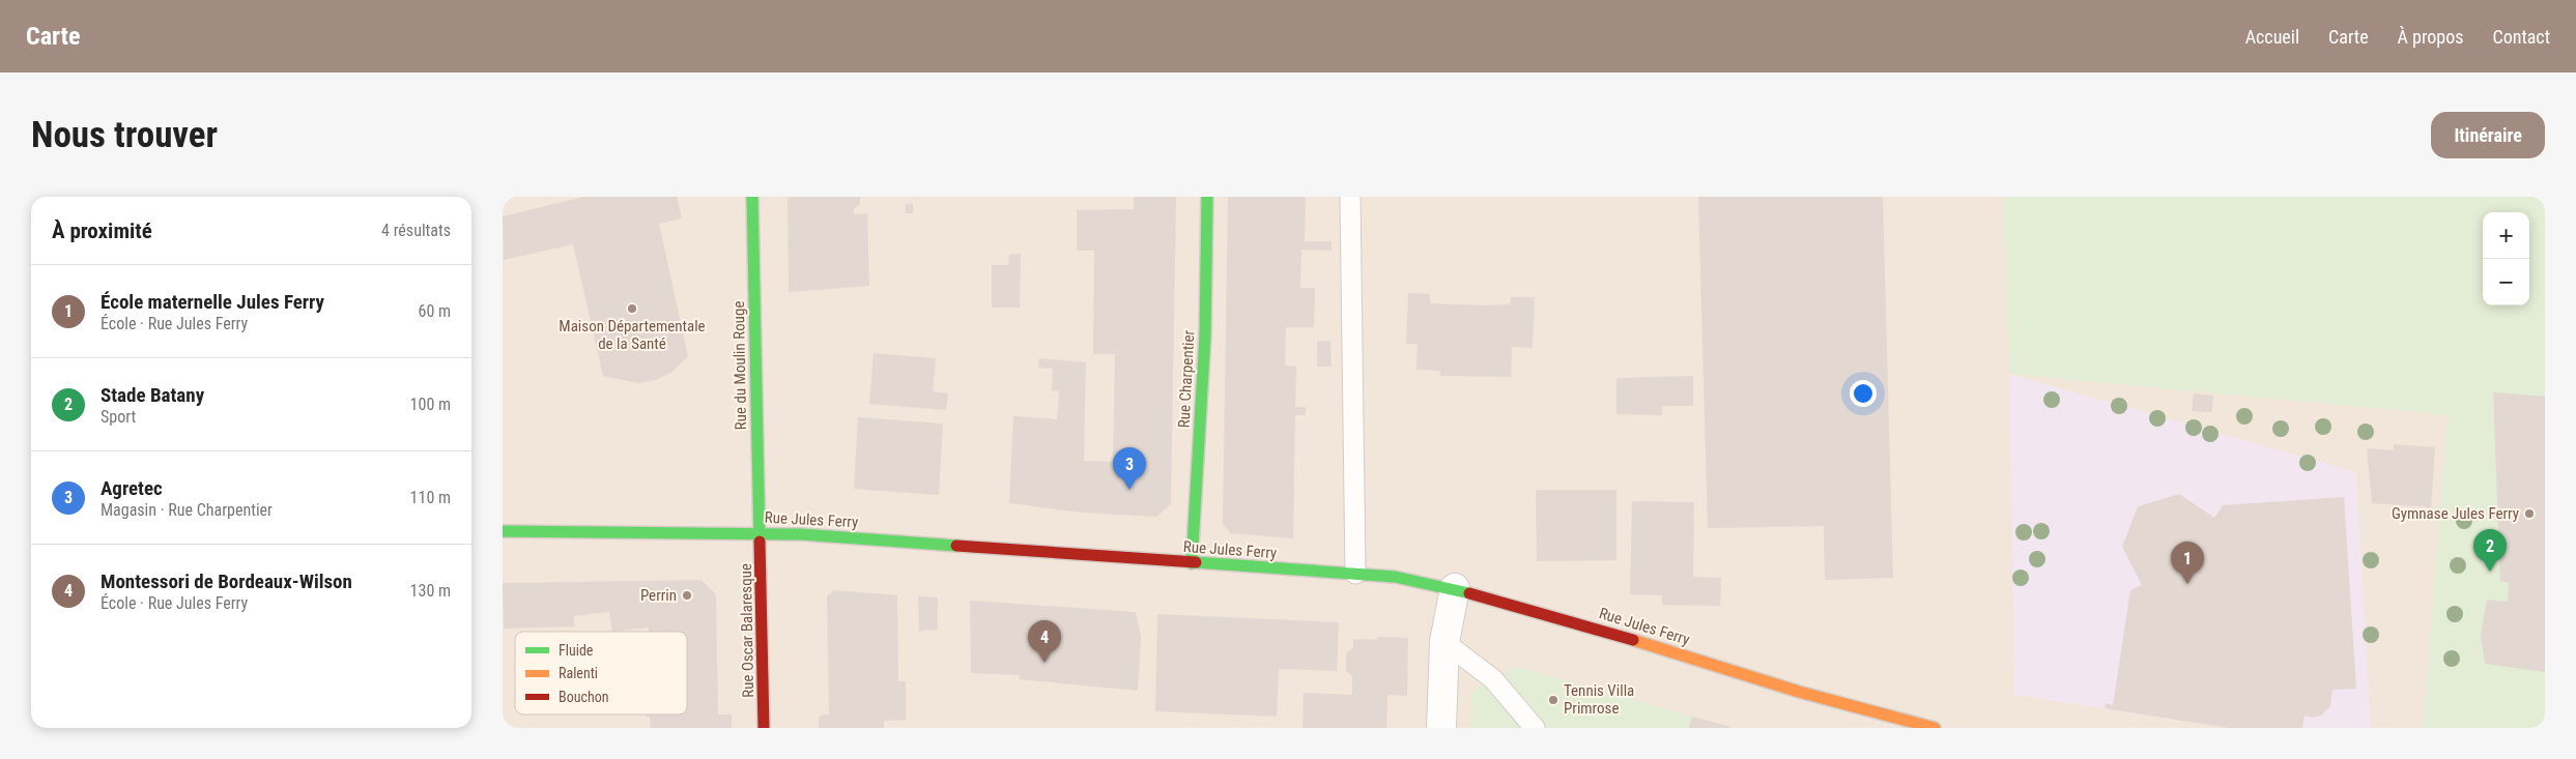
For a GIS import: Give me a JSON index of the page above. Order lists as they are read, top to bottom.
{
  "streets": {
    "street": [
      "Rue du Moulin Rouge",
      "Rue Charpentier",
      "Rue Jules Ferry",
      "Rue Oscar Balaresque"
    ]
  },
  "crossings": [
    ["Rue du Moulin Rouge", "Rue Jules Ferry"],
    ["Rue du Moulin Rouge", "Rue Oscar Balaresque"],
    ["Rue Charpentier", "Rue Jules Ferry"],
    ["Rue Jules Ferry", "Rue Oscar Balaresque"]
  ],
  "places": [
    "Maison Départementale de la Santé",
    "Gymnase Jules Ferry",
    "Perrin",
    "Tennis Villa Primrose"
  ],
  "legend": ["Fluide", "Ralenti", "Bouchon"],
  "page": {
    "header": "Carte",
    "nav": [
      "Accueil",
      "Carte",
      "À propos",
      "Contact"
    ],
    "buttons": "Itinéraire",
    "title": "Nous trouver",
    "heading": ["À proximité", "4 résultats"],
    "map_buttons": ["+", "−"],
    "list": [
      {
        "mark": "1",
        "name": "École maternelle Jules Ferry",
        "note": "École · Rue Jules Ferry",
        "value": "60 m"
      },
      {
        "mark": "2",
        "name": "Stade Batany",
        "note": "Sport",
        "value": "100 m"
      },
      {
        "mark": "3",
        "name": "Agretec",
        "note": "Magasin · Rue Charpentier",
        "value": "110 m"
      },
      {
        "mark": "4",
        "name": "Montessori de Bordeaux-Wilson",
        "note": "École · Rue Jules Ferry",
        "value": "130 m"
      }
    ],
    "pins": [
      "3",
      "2",
      "1",
      "4"
    ]
  }
}
